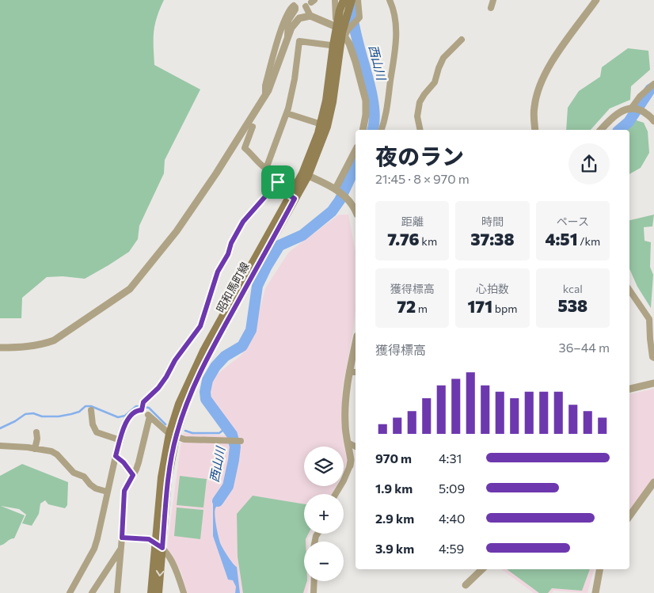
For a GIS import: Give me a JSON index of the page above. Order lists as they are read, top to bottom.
{
  "streets": {
    "main road": ["昭和馬町線"]
  },
  "water": ["西山川"],
  "page": {
    "heading": ["夜のラン", "21:45 · 8 × 970 m"],
    "stats": [
      ["距離", "7.76 km"],
      ["時間", "37:38"],
      ["ペース", "4:51 /km"],
      ["獲得標高", "72 m"],
      ["心拍数", "171 bpm"],
      ["kcal", "538"]
    ],
    "chart": ["獲得標高", "36–44 m"],
    "list": [
      {
        "name": "970 m",
        "note": "4:31"
      },
      {
        "name": "1.9 km",
        "note": "5:09"
      },
      {
        "name": "2.9 km",
        "note": "4:40"
      },
      {
        "name": "3.9 km",
        "note": "4:59"
      }
    ],
    "map_buttons": ["+", "−"]
  }
}
